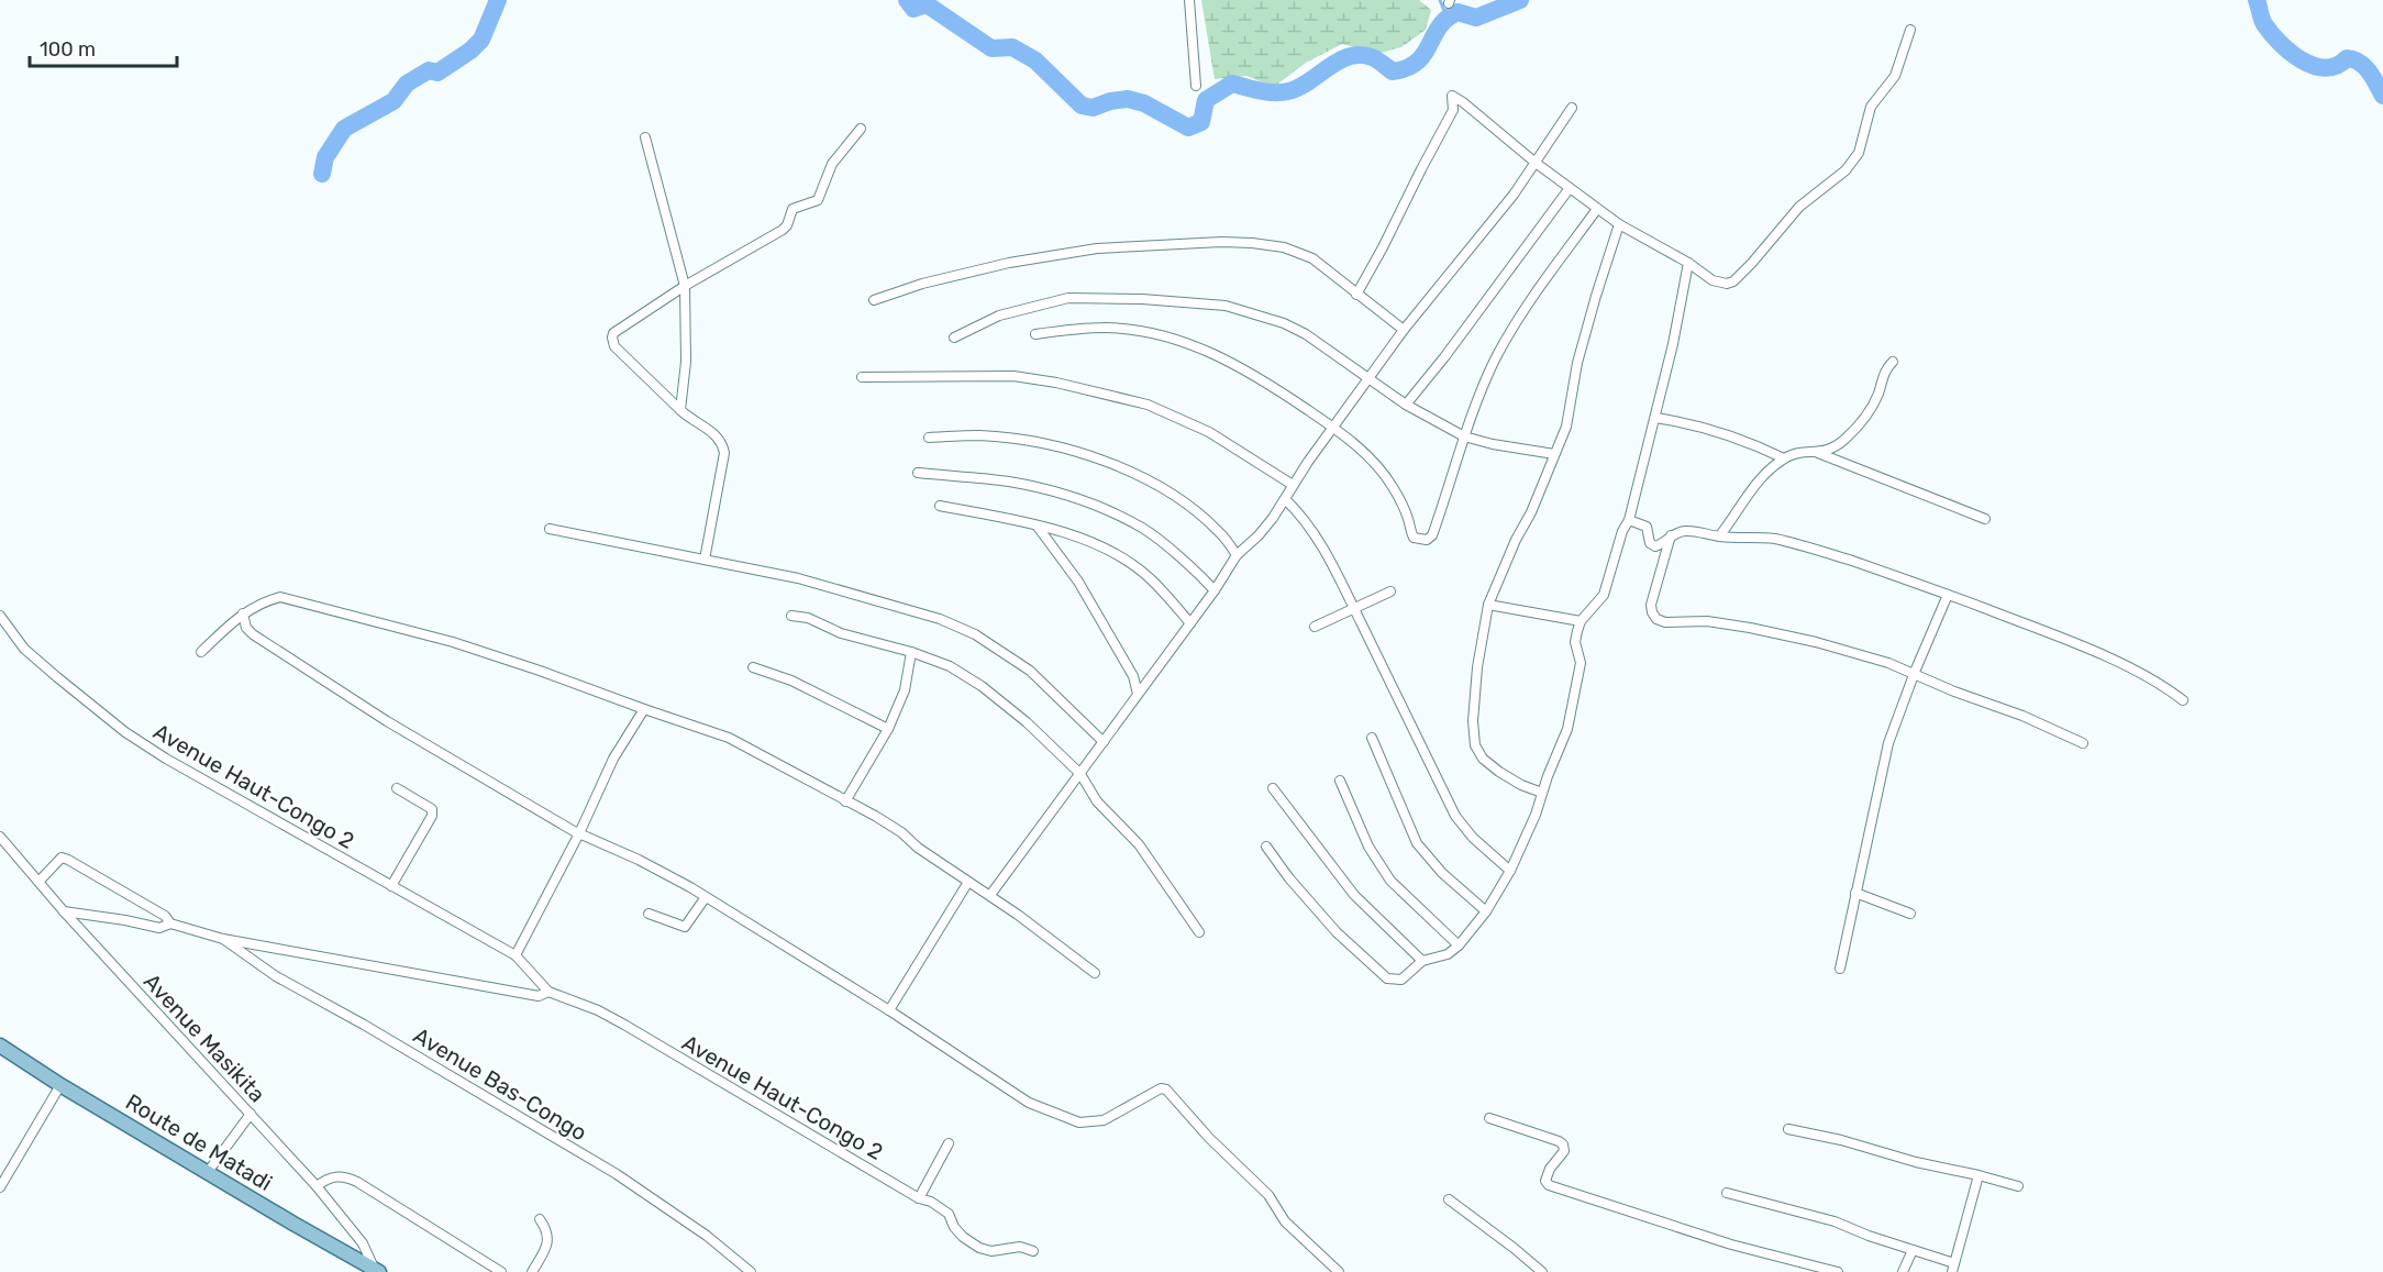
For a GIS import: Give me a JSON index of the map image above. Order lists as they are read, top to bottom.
{
  "streets": {
    "main road": ["Route de Matadi"],
    "street": ["Avenue Haut-Congo 2", "Avenue Masikita", "Avenue Bas-Congo"]
  },
  "crossings": [
    ["Avenue Masikita", "Route de Matadi"]
  ],
  "scale_bar": "100 m"
}
